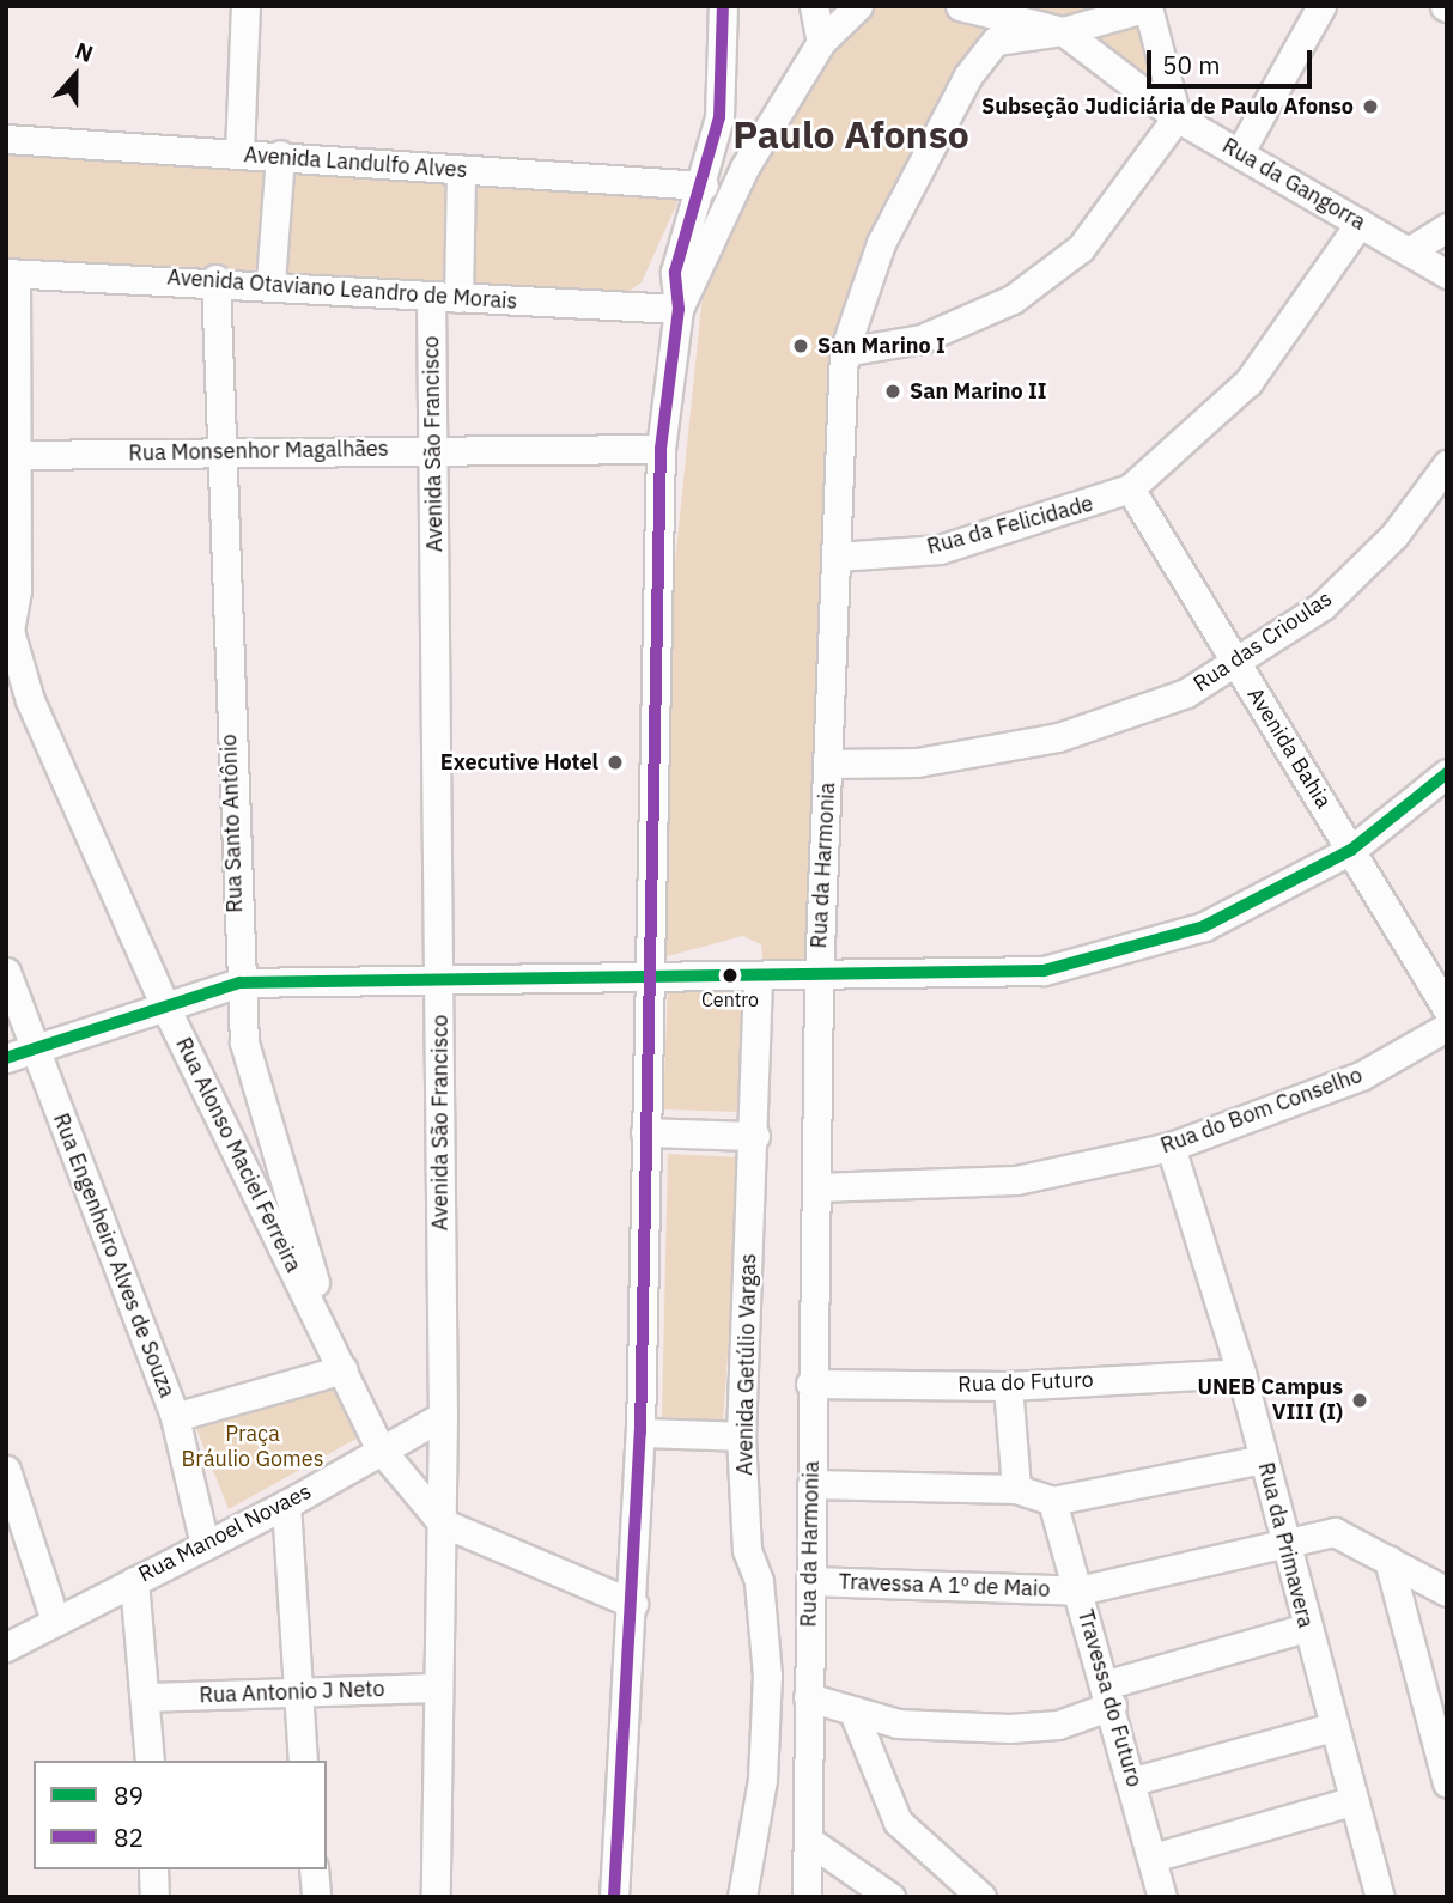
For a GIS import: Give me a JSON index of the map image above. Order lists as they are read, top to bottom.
{
  "streets": {
    "street": [
      "Avenida Landulfo Alves",
      "Rua da Gangorra",
      "Avenida Otaviano Leandro de Morais",
      "Avenida São Francisco",
      "Rua Monsenhor Magalhães",
      "Rua da Felicidade",
      "Rua das Crioulas",
      "Avenida Bahia",
      "Rua Santo Antônio",
      "Rua da Harmonia",
      "Rua do Bom Conselho",
      "Rua Alonso Maciel Ferreira",
      "Rua Engenheiro Alves de Souza",
      "Avenida Getúlio Vargas",
      "Rua do Futuro",
      "Rua Manoel Novaes",
      "Rua da Primavera",
      "Travessa A 1º de Maio",
      "Rua Antonio J Neto",
      "Travessa do Futuro"
    ]
  },
  "crossings": [
    ["Avenida Landulfo Alves", "Avenida São Francisco"],
    ["Rua da Gangorra", "Rua da Felicidade"],
    ["Rua da Gangorra", "Rua da Harmonia"],
    ["Avenida Otaviano Leandro de Morais", "Avenida São Francisco"],
    ["Avenida Otaviano Leandro de Morais", "Rua Santo Antônio"],
    ["Avenida Otaviano Leandro de Morais", "Rua Alonso Maciel Ferreira"],
    ["Avenida São Francisco", "Rua Monsenhor Magalhães"],
    ["Avenida São Francisco", "Rua Alonso Maciel Ferreira"],
    ["Avenida São Francisco", "Rua Manoel Novaes"],
    ["Avenida São Francisco", "Rua Antonio J Neto"],
    ["Rua Monsenhor Magalhães", "Rua Santo Antônio"],
    ["Rua Monsenhor Magalhães", "Rua Alonso Maciel Ferreira"],
    ["Rua da Felicidade", "Avenida Bahia"],
    ["Rua da Felicidade", "Rua da Harmonia"],
    ["Rua das Crioulas", "Avenida Bahia"],
    ["Rua das Crioulas", "Rua da Harmonia"],
    ["Rua Santo Antônio", "Rua Alonso Maciel Ferreira"],
    ["Rua da Harmonia", "Rua do Bom Conselho"],
    ["Rua da Harmonia", "Rua do Futuro"],
    ["Rua da Harmonia", "Travessa A 1º de Maio"],
    ["Rua do Bom Conselho", "Rua da Primavera"],
    ["Rua Alonso Maciel Ferreira", "Rua Manoel Novaes"],
    ["Rua Engenheiro Alves de Souza", "Rua Manoel Novaes"],
    ["Rua do Futuro", "Rua da Primavera"],
    ["Rua da Primavera", "Travessa A 1º de Maio"],
    ["Travessa A 1º de Maio", "Travessa do Futuro"]
  ],
  "districts": ["Paulo Afonso"],
  "parks": ["Praça Bráulio Gomes"],
  "places": [
    "Subseção Judiciária de Paulo Afonso",
    "San Marino I",
    "San Marino II",
    "Executive Hotel",
    "Centro",
    "UNEB Campus VIII (I)"
  ],
  "lines": ["transit line 82", "transit line 89"],
  "legend": ["89", "82"],
  "scale_bar": "50 m",
  "north": "top"
}
